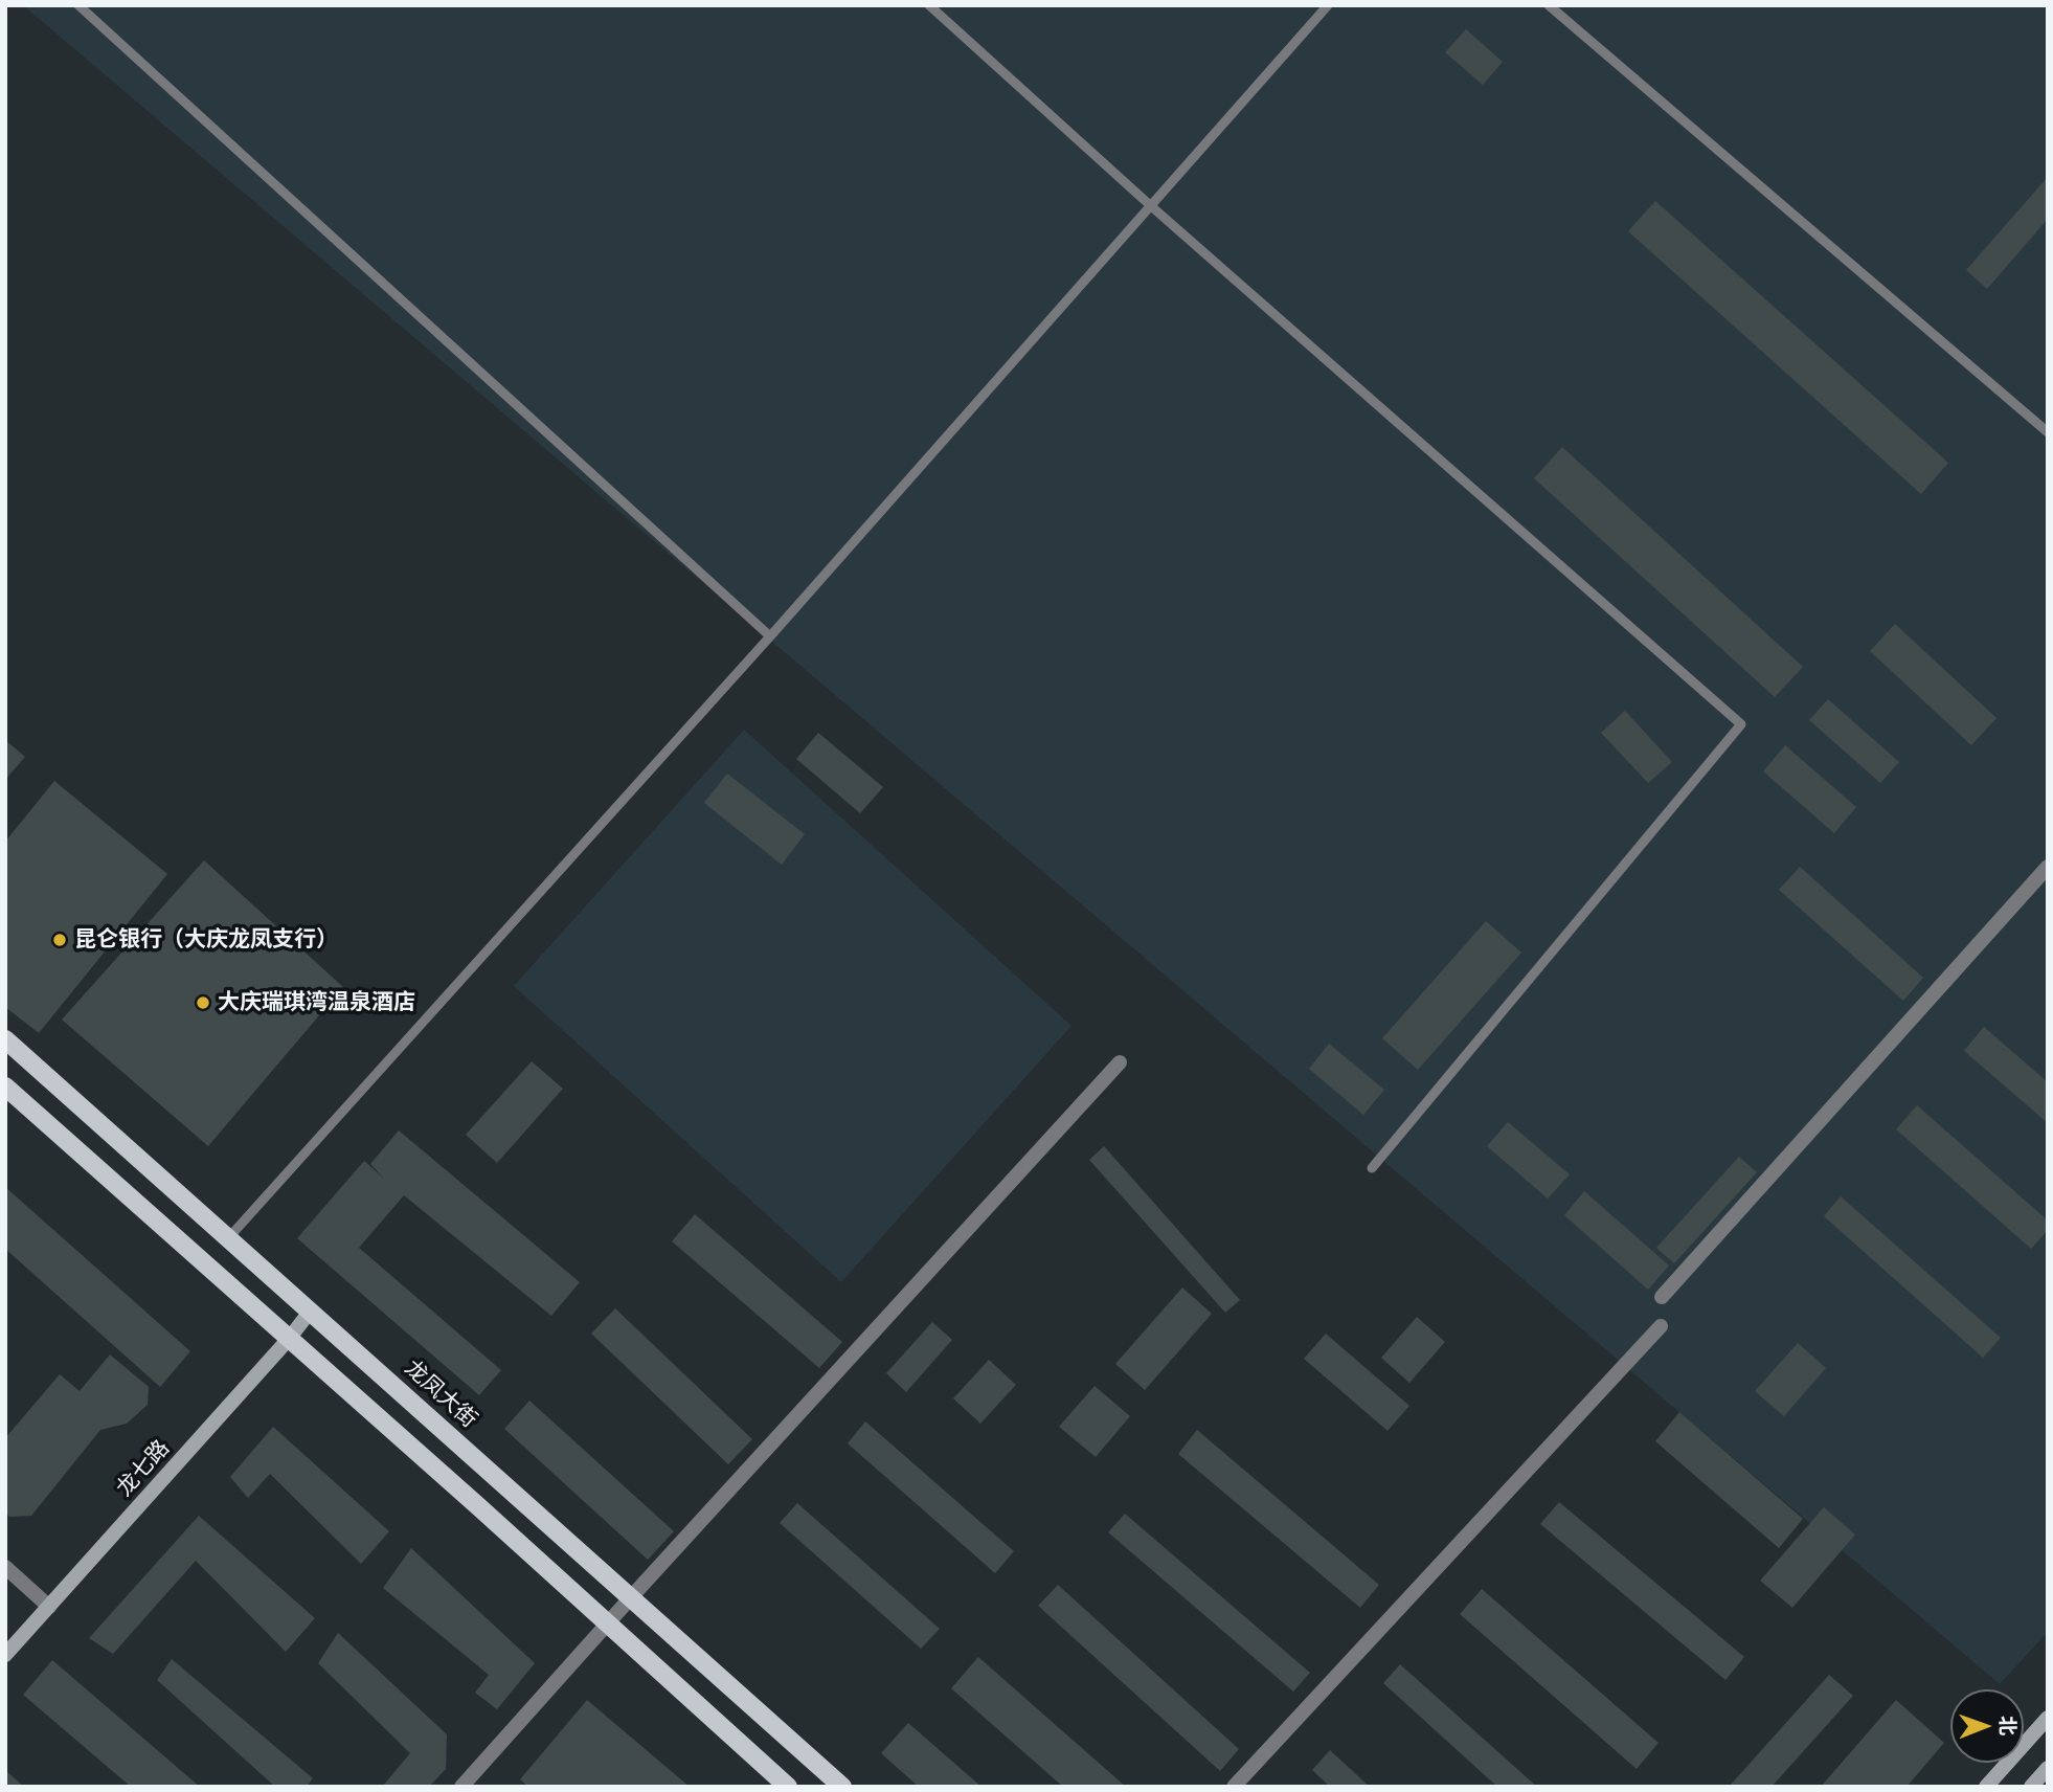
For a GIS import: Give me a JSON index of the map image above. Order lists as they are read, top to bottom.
{
  "streets": {
    "main road": ["龙凤大街"],
    "street": ["龙七路"]
  },
  "crossings": [
    ["龙凤大街", "龙七路"]
  ],
  "places": ["昆仑银行（大庆龙凤支行）", "大庆瑞琪湾温泉酒店"],
  "north": "right"
}
